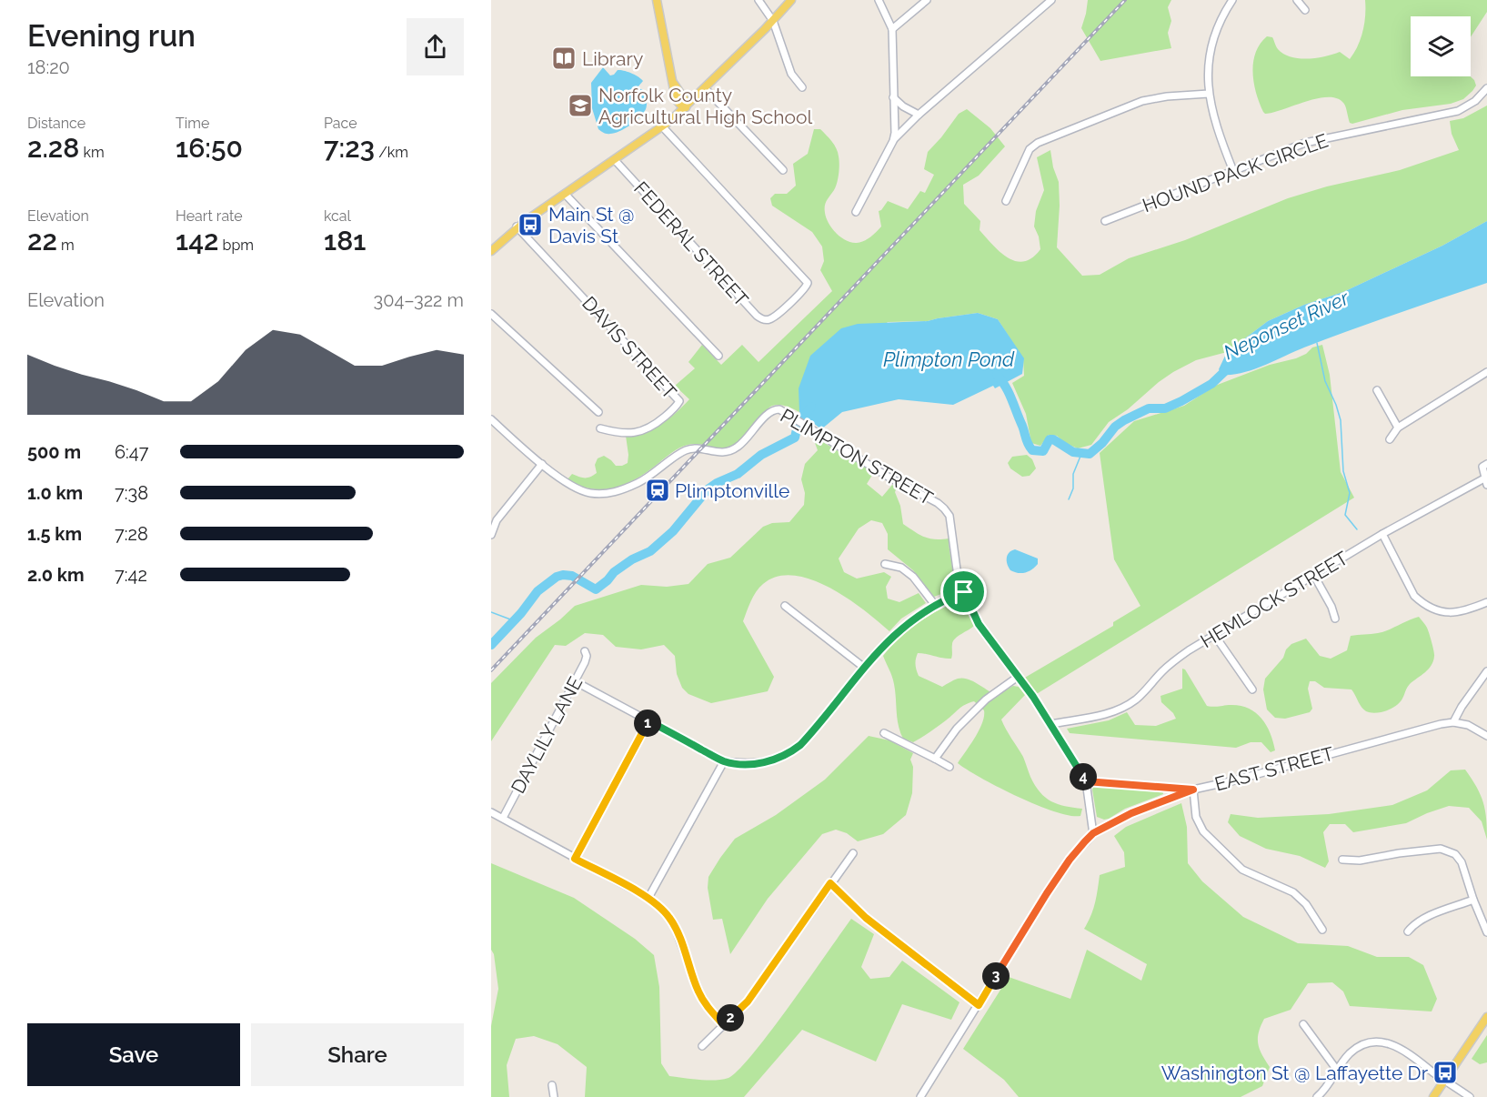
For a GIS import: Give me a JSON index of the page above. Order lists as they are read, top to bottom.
{
  "streets": {
    "street": [
      "HOUND PACK CIRCLE",
      "FEDERAL STREET",
      "DAVIS STREET",
      "PLIMPTON STREET",
      "HEMLOCK STREET",
      "DAYLILY LANE",
      "EAST STREET"
    ]
  },
  "crossings": [
    ["PLIMPTON STREET", "HEMLOCK STREET"],
    ["PLIMPTON STREET", "EAST STREET"]
  ],
  "water": ["Neponset River", "Plimpton Pond"],
  "places": {
    "library": ["Library"],
    "school or university": ["Norfolk County Agricultural High School"],
    "bus stop": ["Main St @ Davis St", "Washington St @ Laffayette Dr"],
    "station": ["Plimptonville"]
  },
  "page": {
    "heading": ["Evening run", "18:20"],
    "stats": [
      ["Distance", "2.28 km"],
      ["Time", "16:50"],
      ["Pace", "7:23 /km"],
      ["Elevation", "22 m"],
      ["Heart rate", "142 bpm"],
      ["kcal", "181"]
    ],
    "chart": ["Elevation", "304–322 m"],
    "list": [
      {
        "name": "500 m",
        "note": "6:47"
      },
      {
        "name": "1.0 km",
        "note": "7:38"
      },
      {
        "name": "1.5 km",
        "note": "7:28"
      },
      {
        "name": "2.0 km",
        "note": "7:42"
      }
    ],
    "pins": [
      "1",
      "4",
      "3",
      "2"
    ],
    "buttons": ["Save", "Share"]
  }
}
